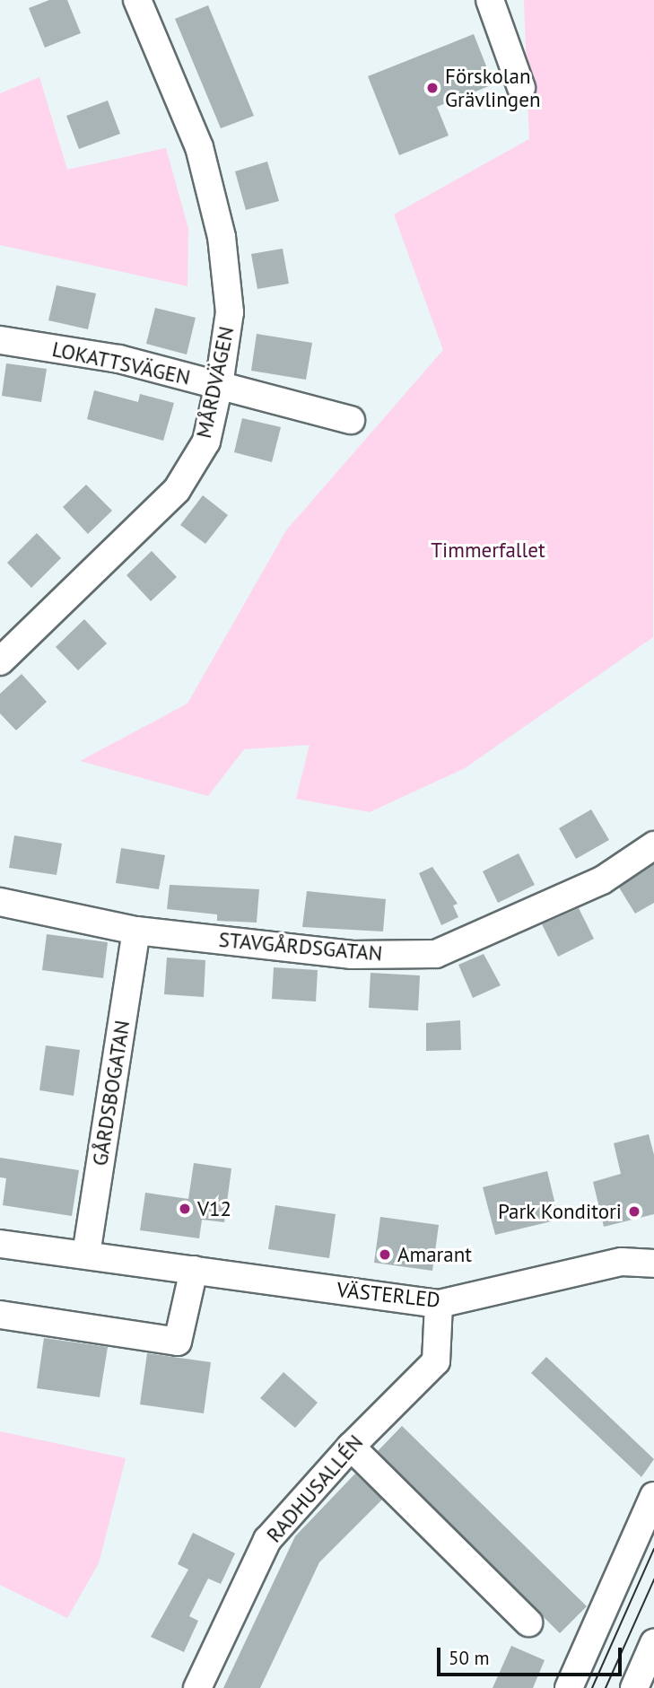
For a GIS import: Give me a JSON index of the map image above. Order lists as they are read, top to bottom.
{
  "streets": {
    "street": [
      "LOKATTSVÄGEN",
      "MÅRDVÄGEN",
      "STAVGÅRDSGATAN",
      "GÅRDSBOGATAN",
      "VÄSTERLED",
      "RADHUSALLÉN"
    ]
  },
  "crossings": [
    ["LOKATTSVÄGEN", "MÅRDVÄGEN"],
    ["STAVGÅRDSGATAN", "GÅRDSBOGATAN"],
    ["GÅRDSBOGATAN", "VÄSTERLED"],
    ["VÄSTERLED", "RADHUSALLÉN"]
  ],
  "parks": ["Timmerfallet"],
  "places": [
    "Förskolan Grävlingen",
    "V12",
    "Park Konditori",
    "Amarant"
  ],
  "scale_bar": "50 m"
}
